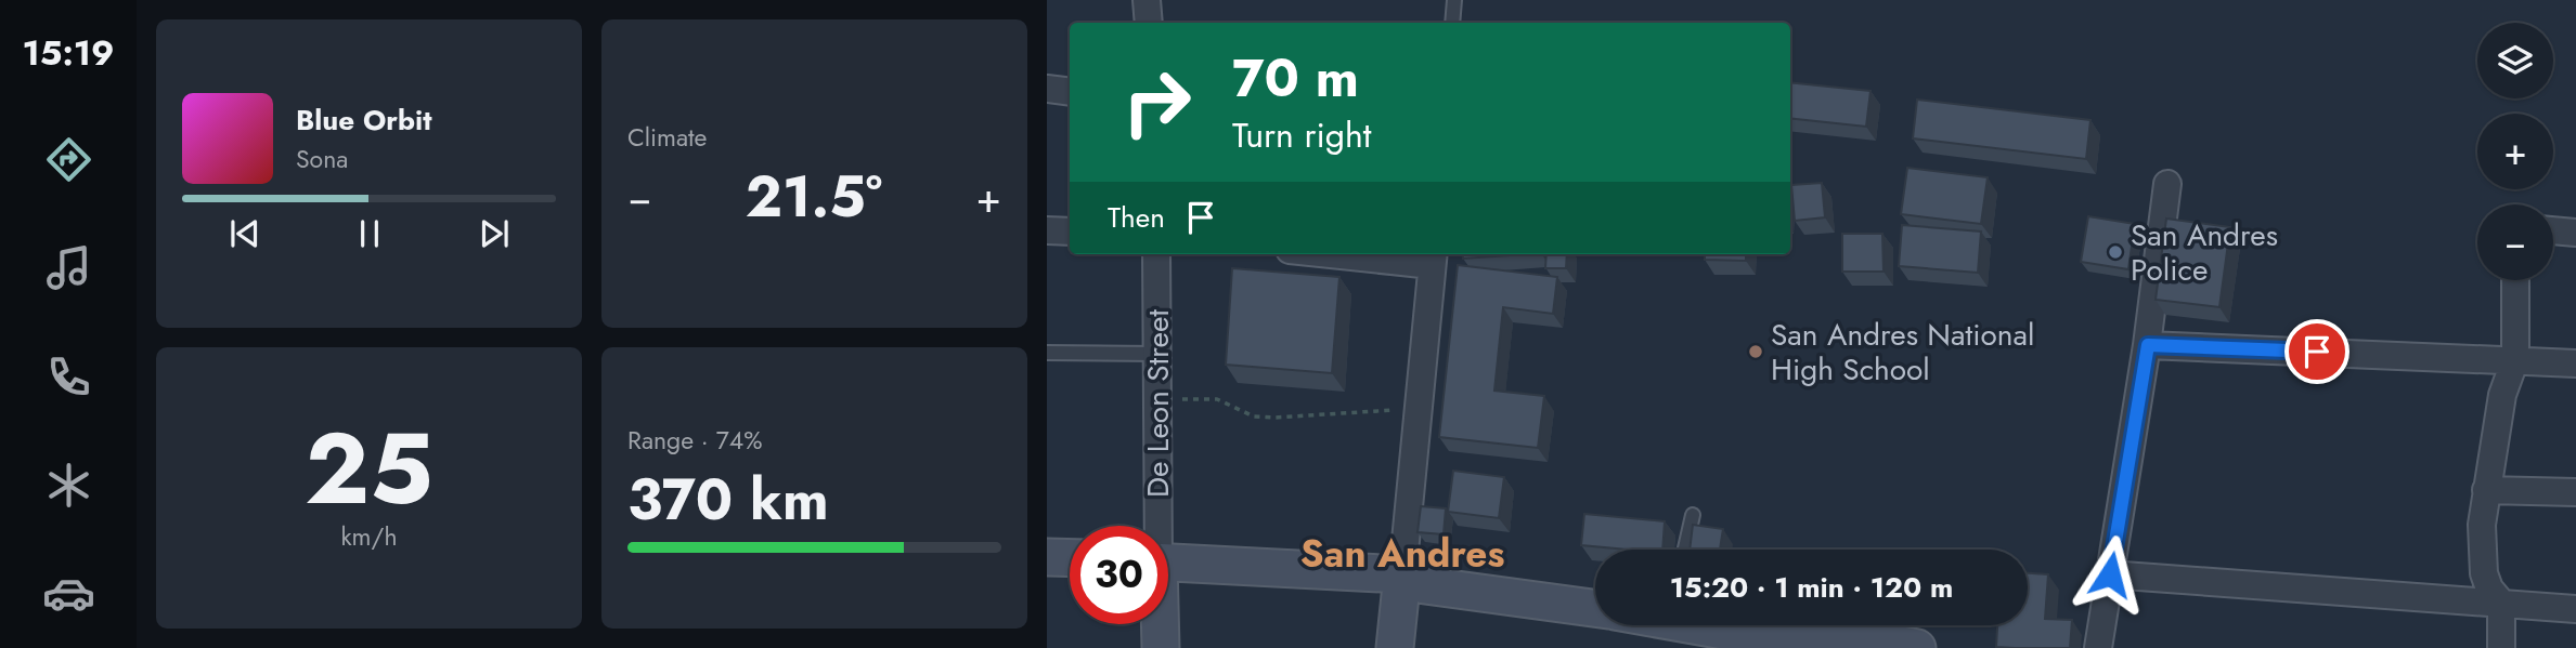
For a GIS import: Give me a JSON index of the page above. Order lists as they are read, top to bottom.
{
  "streets": {
    "main road": ["De Leon Street"]
  },
  "districts": ["San Andres"],
  "places": ["San Andres Police", "San Andres National High School"],
  "page": {
    "tabs": "15:19",
    "tile": [
      "Climate",
      ["25", "km/h"],
      ["Range · 74%", "370 km"]
    ],
    "map_buttons": ["+", "−"],
    "turn": ["70 m", "Turn right"],
    "song": ["Blue Orbit", "Sona"],
    "heat": ["−", "21.5°", "+"],
    "then": "Then",
    "limit": "30",
    "trip": "15:20 · 1 min · 120 m"
  }
}
